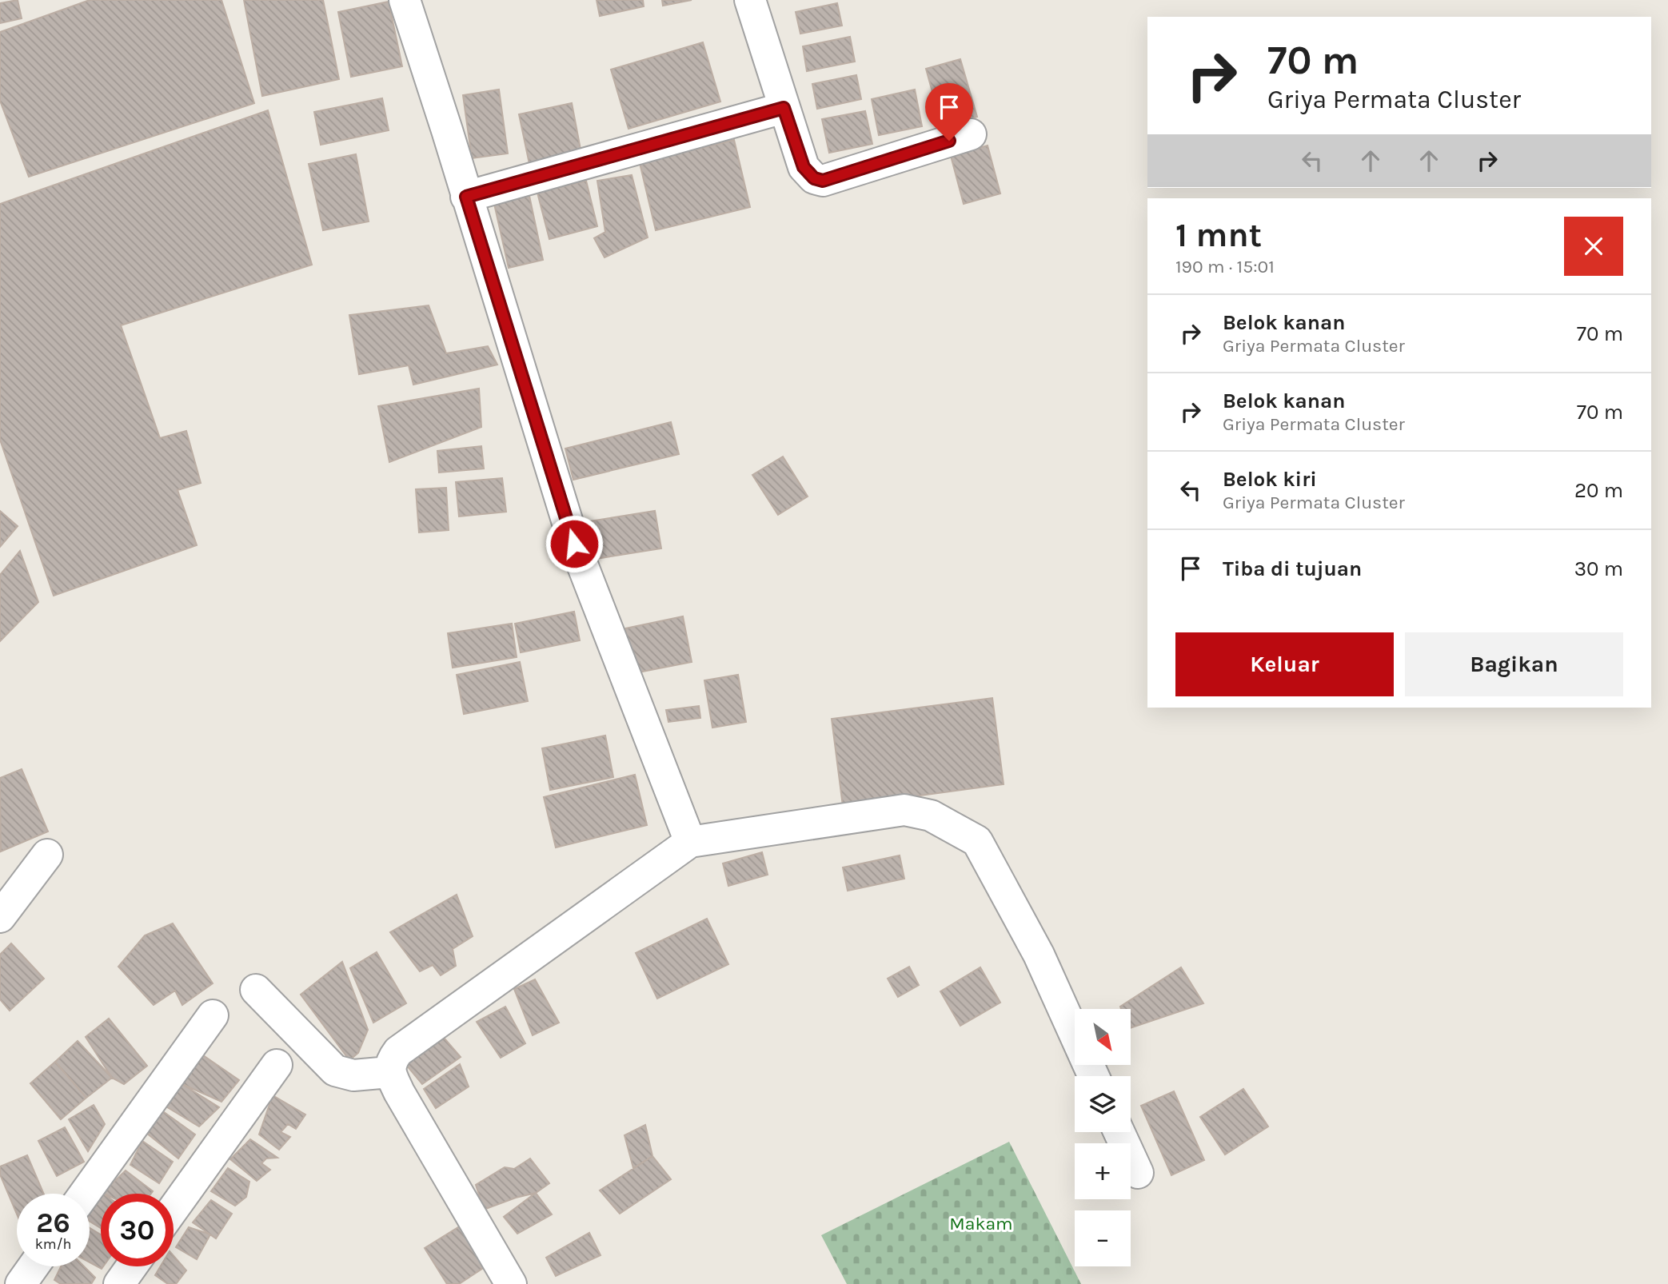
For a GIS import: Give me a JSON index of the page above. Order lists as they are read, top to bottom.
{
  "parks": ["Makam"],
  "north": "bottom right",
  "page": {
    "turn": ["70 m", "Griya Permata Cluster"],
    "heading": ["1 mnt", "190 m · 15:01"],
    "list": [
      {
        "name": "Belok kanan",
        "note": "Griya Permata Cluster",
        "value": "70 m"
      },
      {
        "name": "Belok kanan",
        "note": "Griya Permata Cluster",
        "value": "70 m"
      },
      {
        "name": "Belok kiri",
        "note": "Griya Permata Cluster",
        "value": "20 m"
      },
      {
        "name": "Tiba di tujuan",
        "value": "30 m"
      }
    ],
    "buttons": ["Keluar", "Bagikan"],
    "map_buttons": ["+", "−"],
    "speed": "26 km/h",
    "limit": "30"
  }
}
